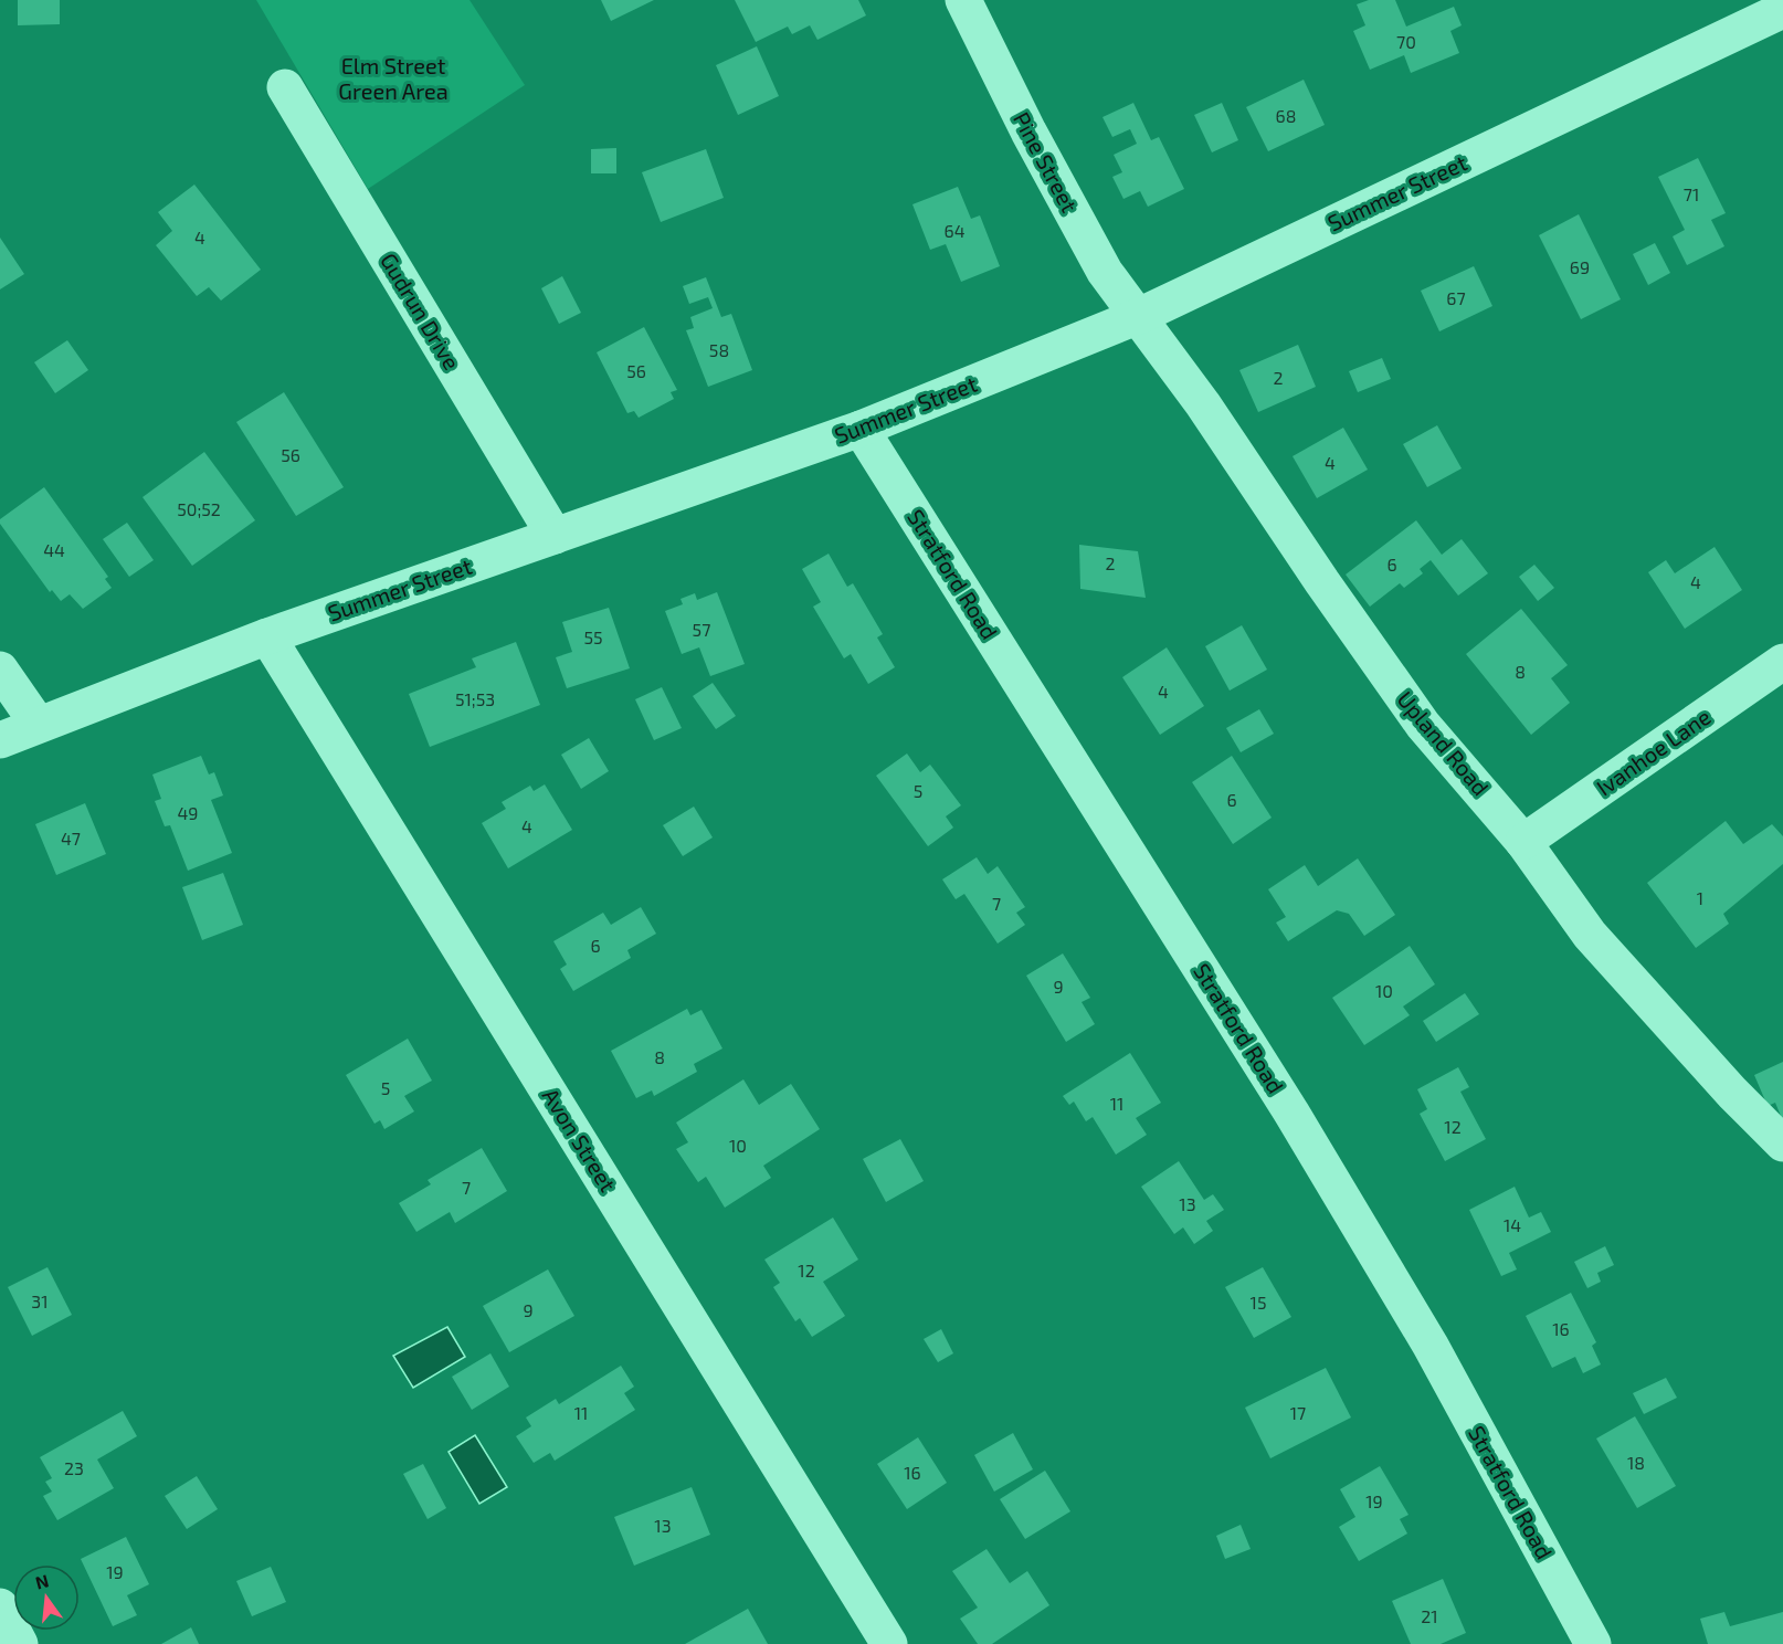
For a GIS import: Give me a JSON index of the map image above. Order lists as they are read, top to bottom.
{
  "streets": {
    "street": [
      "Pine Street",
      "Summer Street",
      "Gudrun Drive",
      "Stratford Road",
      "Upland Road",
      "Ivanhoe Lane",
      "Avon Street"
    ]
  },
  "crossings": [
    ["Pine Street", "Summer Street"],
    ["Pine Street", "Upland Road"],
    ["Summer Street", "Gudrun Drive"],
    ["Summer Street", "Stratford Road"],
    ["Summer Street", "Upland Road"],
    ["Summer Street", "Avon Street"],
    ["Upland Road", "Ivanhoe Lane"]
  ],
  "parks": ["Elm Street Green Area"],
  "house_numbers": [
    "70",
    "68",
    "71",
    "64",
    "4",
    "69",
    "67",
    "58",
    "56",
    "2",
    "56",
    "4",
    "50;52",
    "44",
    "2",
    "6",
    "4",
    "57",
    "55",
    "8",
    "4",
    "51;53",
    "5",
    "6",
    "49",
    "4",
    "47",
    "1",
    "7",
    "6",
    "9",
    "10",
    "8",
    "5",
    "11",
    "12",
    "10",
    "7",
    "13",
    "14",
    "12",
    "31",
    "15",
    "9",
    "16",
    "11",
    "17",
    "18",
    "23",
    "16",
    "19",
    "13",
    "19",
    "21"
  ],
  "north": "top"
}
